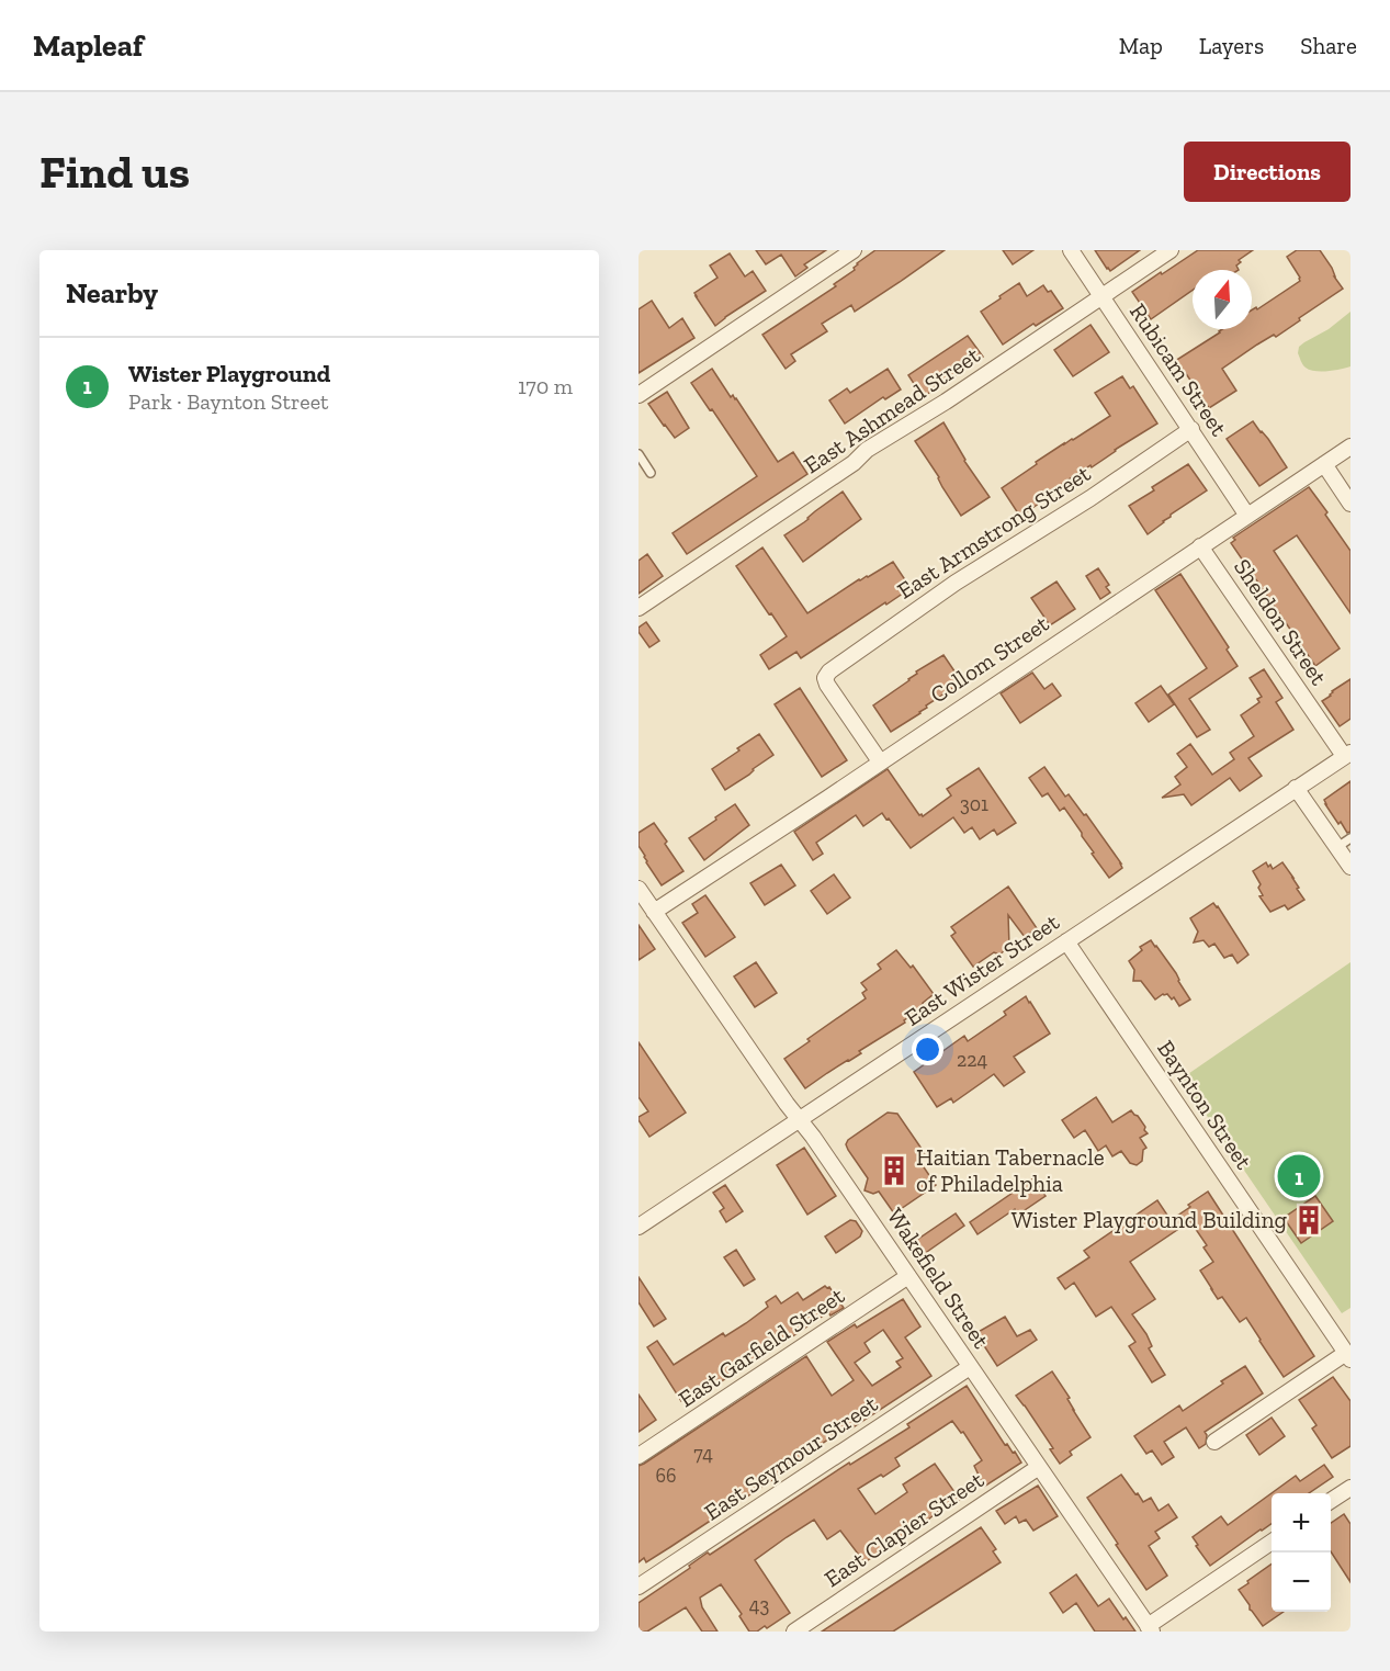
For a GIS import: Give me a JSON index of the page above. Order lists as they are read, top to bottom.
{
  "streets": {
    "street": [
      "Rubicam Street",
      "East Ashmead Street",
      "East Armstrong Street",
      "Sheldon Street",
      "Collom Street",
      "East Wister Street",
      "Baynton Street",
      "Wakefield Street",
      "East Garfield Street",
      "East Seymour Street",
      "East Clapier Street"
    ]
  },
  "crossings": [
    ["Rubicam Street", "East Ashmead Street"],
    ["Rubicam Street", "East Armstrong Street"],
    ["Rubicam Street", "Collom Street"],
    ["East Armstrong Street", "Collom Street"],
    ["Sheldon Street", "Collom Street"],
    ["Sheldon Street", "East Wister Street"],
    ["Collom Street", "Wakefield Street"],
    ["East Wister Street", "Baynton Street"],
    ["East Wister Street", "Wakefield Street"],
    ["Wakefield Street", "East Garfield Street"],
    ["Wakefield Street", "East Seymour Street"],
    ["Wakefield Street", "East Clapier Street"]
  ],
  "places": {
    "building": ["Haitian Tabernacle of Philadelphia", "Wister Playground Building"]
  },
  "house_numbers": [
    "301",
    "224",
    "74",
    "66",
    "43"
  ],
  "north": "top",
  "page": {
    "header": "Mapleaf",
    "nav": ["Map", "Layers", "Share"],
    "buttons": "Directions",
    "title": "Find us",
    "heading": "Nearby",
    "list": [
      {
        "mark": "1",
        "name": "Wister Playground",
        "note": "Park · Baynton Street",
        "value": "170 m"
      }
    ],
    "pins": "1",
    "map_buttons": ["+", "−"]
  }
}
